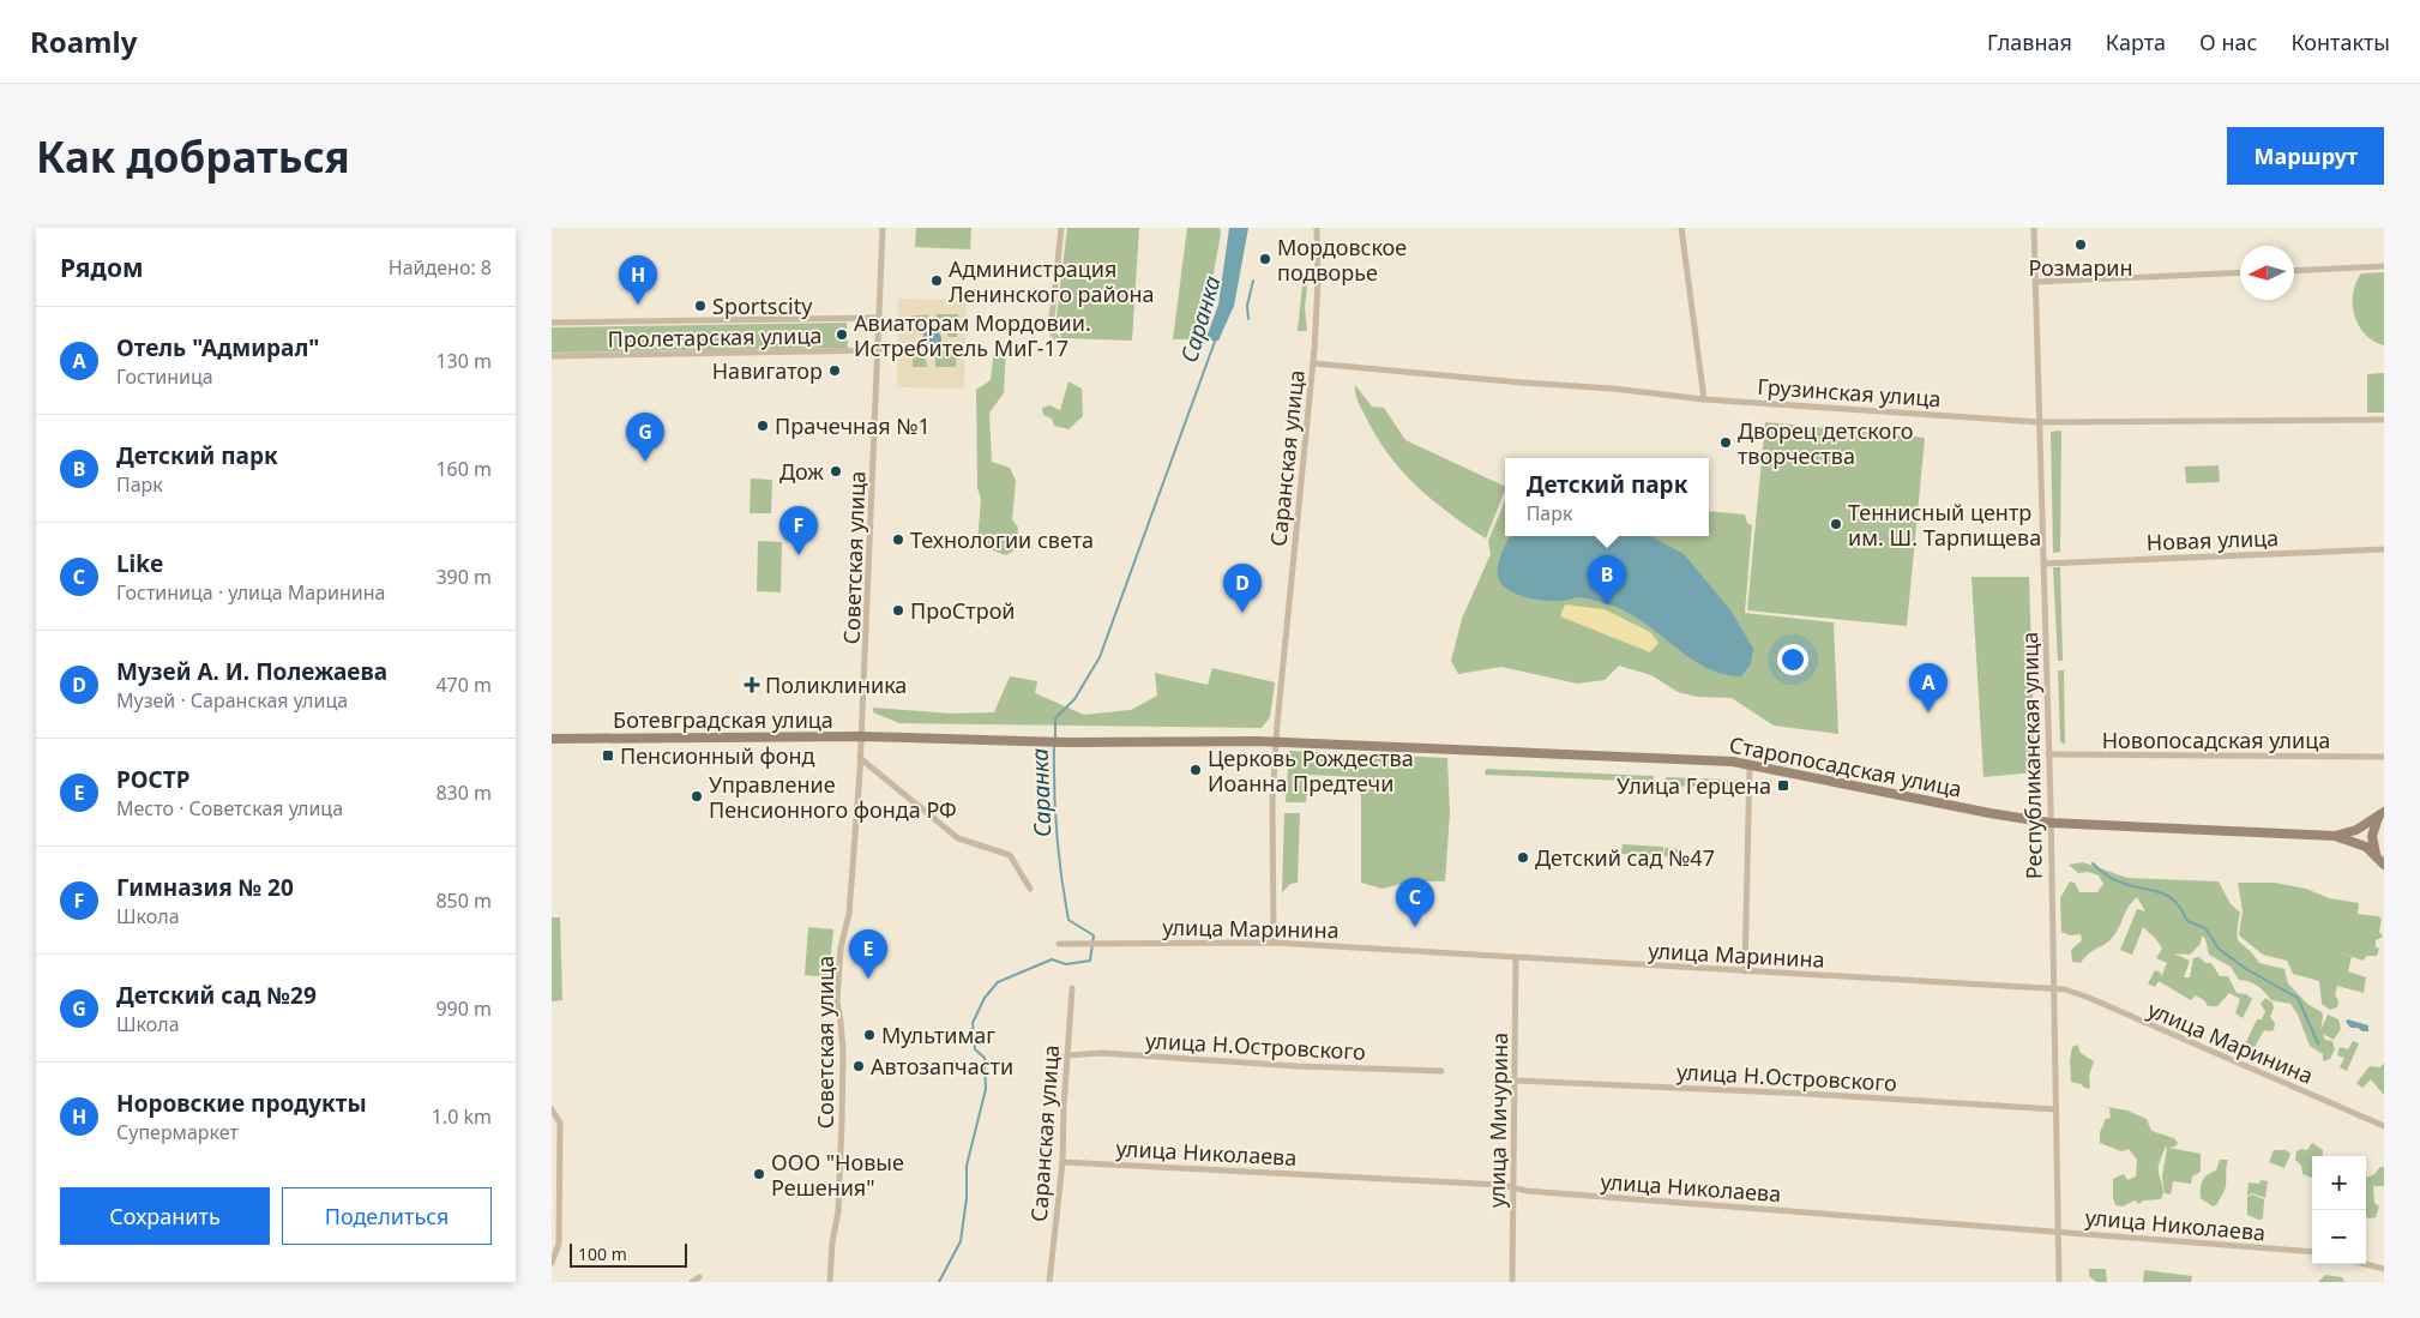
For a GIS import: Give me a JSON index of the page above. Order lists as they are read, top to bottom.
{
  "streets": {
    "main road": ["Ботевградская улица", "Старопосадская улица"],
    "street": [
      "Пролетарская улица",
      "Грузинская улица",
      "Саранская улица",
      "Новая улица",
      "Советская улица",
      "Новопосадская улица",
      "Республиканская улица",
      "улица Маринина",
      "улица Н.Островского",
      "улица Мичурина",
      "улица Николаева"
    ]
  },
  "crossings": [
    ["Пролетарская улица", "Советская улица"],
    ["Грузинская улица", "Саранская улица"],
    ["Грузинская улица", "Республиканская улица"],
    ["Саранская улица", "Ботевградская улица"],
    ["Саранская улица", "Старопосадская улица"],
    ["Саранская улица", "улица Маринина"],
    ["Саранская улица", "улица Н.Островского"],
    ["Саранская улица", "улица Николаева"],
    ["Новая улица", "Республиканская улица"],
    ["Советская улица", "Ботевградская улица"],
    ["Ботевградская улица", "Старопосадская улица"],
    ["Новопосадская улица", "Республиканская улица"],
    ["Республиканская улица", "Старопосадская улица"],
    ["Республиканская улица", "улица Маринина"],
    ["Республиканская улица", "улица Н.Островского"],
    ["Республиканская улица", "улица Николаева"],
    ["улица Маринина", "улица Мичурина"],
    ["улица Н.Островского", "улица Мичурина"],
    ["улица Мичурина", "улица Николаева"]
  ],
  "water": ["Саранка"],
  "places": {
    "other": [
      "Розмарин",
      "Мордовское подворье",
      "Администрация Ленинского района",
      "Sportscity",
      "Авиаторам Мордовии. Истребитель МиГ-17",
      "Навигатор",
      "Прачечная №1",
      "Дворец детского творчества",
      "Дож",
      "Теннисный центр им. Ш. Тарпищева",
      "Технологии света",
      "ПроСтрой",
      "Церковь Рождества Иоанна Предтечи",
      "Управление Пенсионного фонда РФ",
      "Детский сад №47",
      "Мультимаг",
      "Автозапчасти",
      "ООО \"Новые Решения\""
    ],
    "health": ["Поликлиника"],
    "transit": ["Пенсионный фонд", "Улица Герцена"]
  },
  "scale_bar": "100 m",
  "north": "left",
  "page": {
    "header": "Roamly",
    "nav": [
      "Главная",
      "Карта",
      "О нас",
      "Контакты"
    ],
    "buttons": [
      "Маршрут",
      ["Сохранить", "Поделиться"]
    ],
    "title": "Как добраться",
    "heading": ["Рядом", "Найдено: 8"],
    "pins": [
      "H",
      "G",
      "F",
      "B",
      "D",
      "A",
      "C",
      "E"
    ],
    "list": [
      {
        "mark": "A",
        "name": "Отель \"Адмирал\"",
        "note": "Гостиница",
        "value": "130 m"
      },
      {
        "mark": "B",
        "name": "Детский парк",
        "note": "Парк",
        "value": "160 m"
      },
      {
        "mark": "C",
        "name": "Like",
        "note": "Гостиница · улица Маринина",
        "value": "390 m"
      },
      {
        "mark": "D",
        "name": "Музей А. И. Полежаева",
        "note": "Музей · Саранская улица",
        "value": "470 m"
      },
      {
        "mark": "E",
        "name": "РОСТР",
        "note": "Место · Советская улица",
        "value": "830 m"
      },
      {
        "mark": "F",
        "name": "Гимназия № 20",
        "note": "Школа",
        "value": "850 m"
      },
      {
        "mark": "G",
        "name": "Детский сад №29",
        "note": "Школа",
        "value": "990 m"
      },
      {
        "mark": "H",
        "name": "Норовские продукты",
        "note": "Супермаркет",
        "value": "1.0 km"
      }
    ],
    "popup": ["Детский парк", "Парк"],
    "map_buttons": ["+", "−"],
    "scale": "100 m"
  }
}
